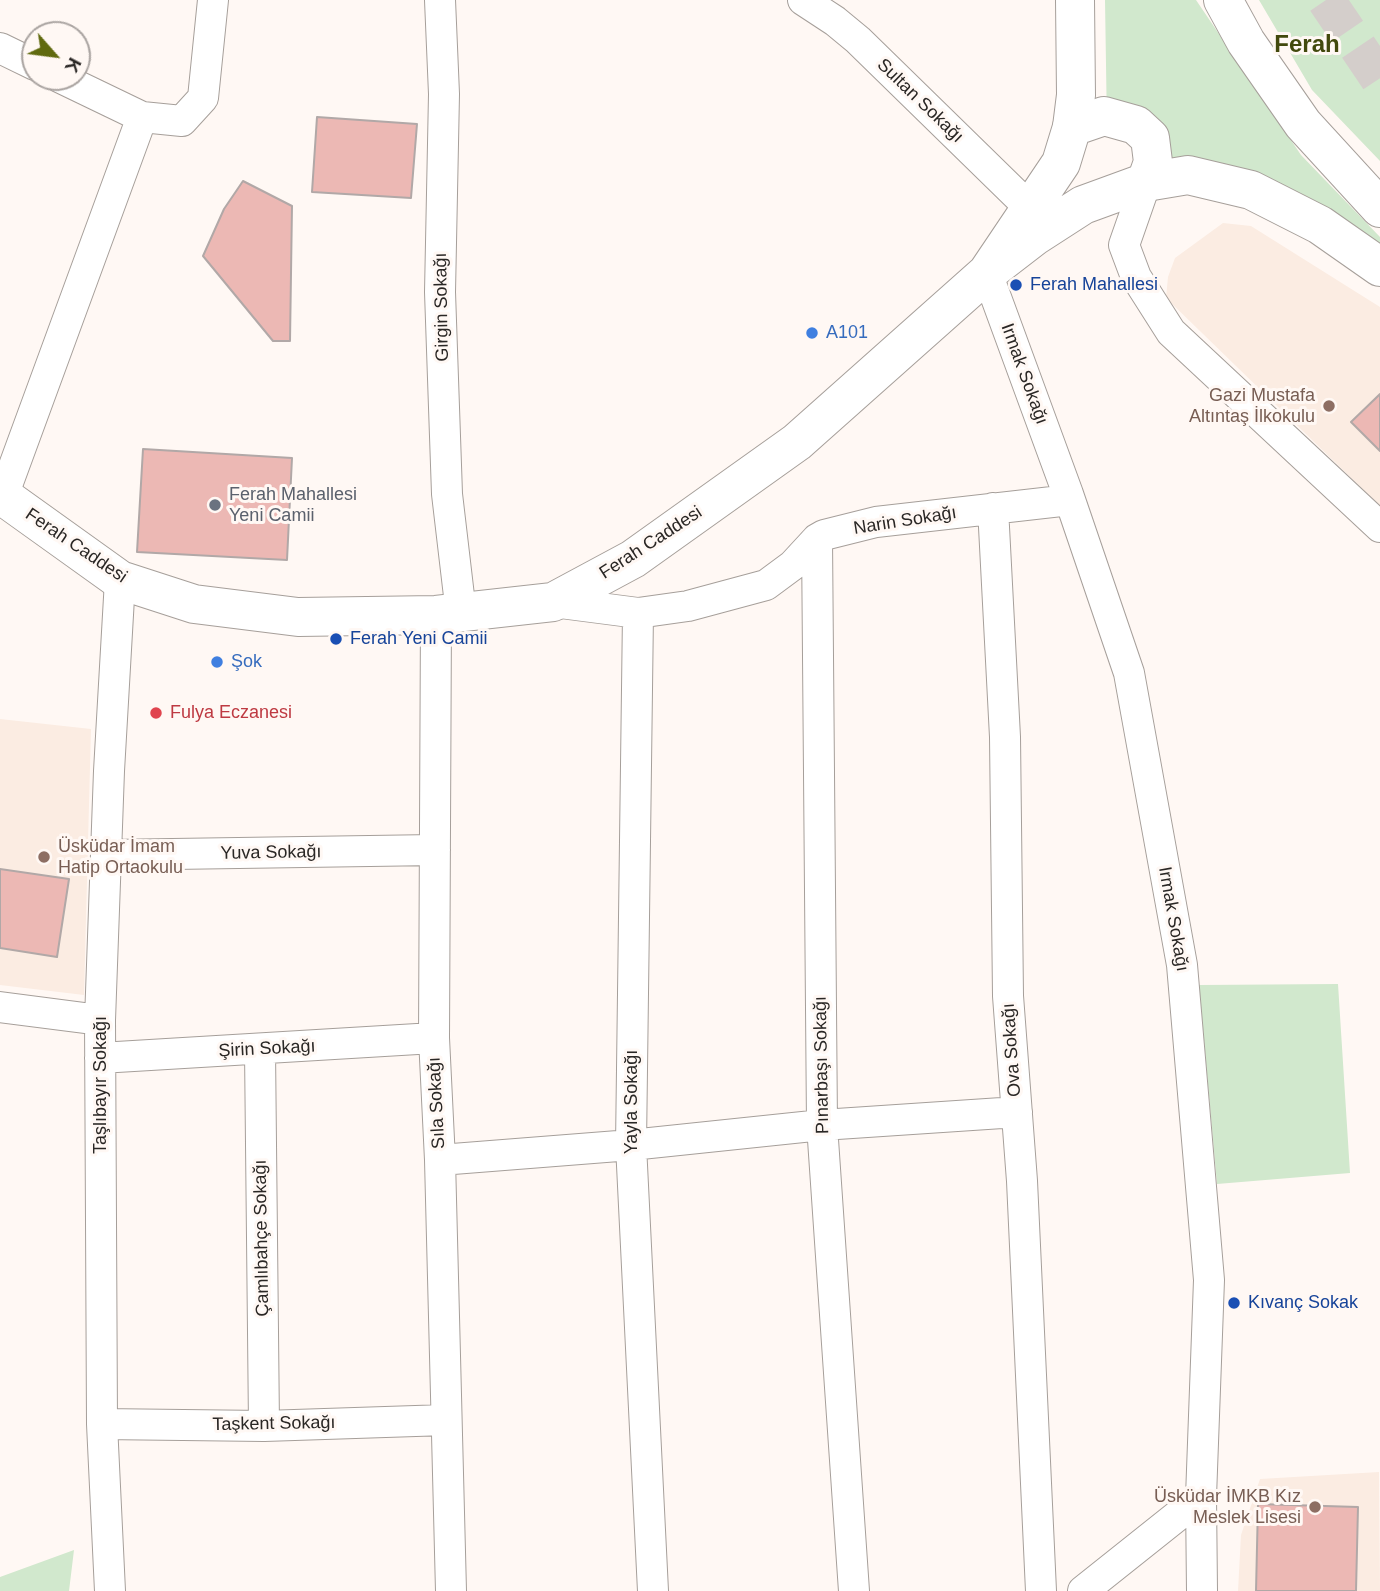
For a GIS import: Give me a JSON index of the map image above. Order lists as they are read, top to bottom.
{
  "streets": {
    "street": [
      "Sultan Sokağı",
      "Girgin Sokağı",
      "Irmak Sokağı",
      "Narin Sokağı",
      "Ferah Caddesi",
      "Yuva Sokağı",
      "Şirin Sokağı",
      "Ova Sokağı",
      "Pınarbaşı Sokağı",
      "Taşlıbayır Sokağı",
      "Yayla Sokağı",
      "Sıla Sokağı",
      "Çamlıbahçe Sokağı",
      "Taşkent Sokağı"
    ]
  },
  "crossings": [
    ["Girgin Sokağı", "Ferah Caddesi"],
    ["Girgin Sokağı", "Sıla Sokağı"],
    ["Irmak Sokağı", "Narin Sokağı"],
    ["Irmak Sokağı", "Ferah Caddesi"],
    ["Narin Sokağı", "Ova Sokağı"],
    ["Narin Sokağı", "Pınarbaşı Sokağı"],
    ["Ferah Caddesi", "Taşlıbayır Sokağı"],
    ["Ferah Caddesi", "Sıla Sokağı"],
    ["Yuva Sokağı", "Taşlıbayır Sokağı"],
    ["Yuva Sokağı", "Sıla Sokağı"],
    ["Şirin Sokağı", "Taşlıbayır Sokağı"],
    ["Şirin Sokağı", "Sıla Sokağı"],
    ["Şirin Sokağı", "Çamlıbahçe Sokağı"],
    ["Taşlıbayır Sokağı", "Taşkent Sokağı"],
    ["Sıla Sokağı", "Taşkent Sokağı"],
    ["Çamlıbahçe Sokağı", "Taşkent Sokağı"]
  ],
  "districts": ["Ferah"],
  "places": [
    "Ferah Mahallesi",
    "A101",
    "Gazi Mustafa Altıntaş İlkokulu",
    "Ferah Mahallesi Yeni Camii",
    "Ferah Yeni Camii",
    "Şok",
    "Fulya Eczanesi",
    "Üsküdar İmam Hatip Ortaokulu",
    "Kıvanç Sokak",
    "Üsküdar İMKB Kız Meslek Lisesi"
  ],
  "north": "bottom right"
}
